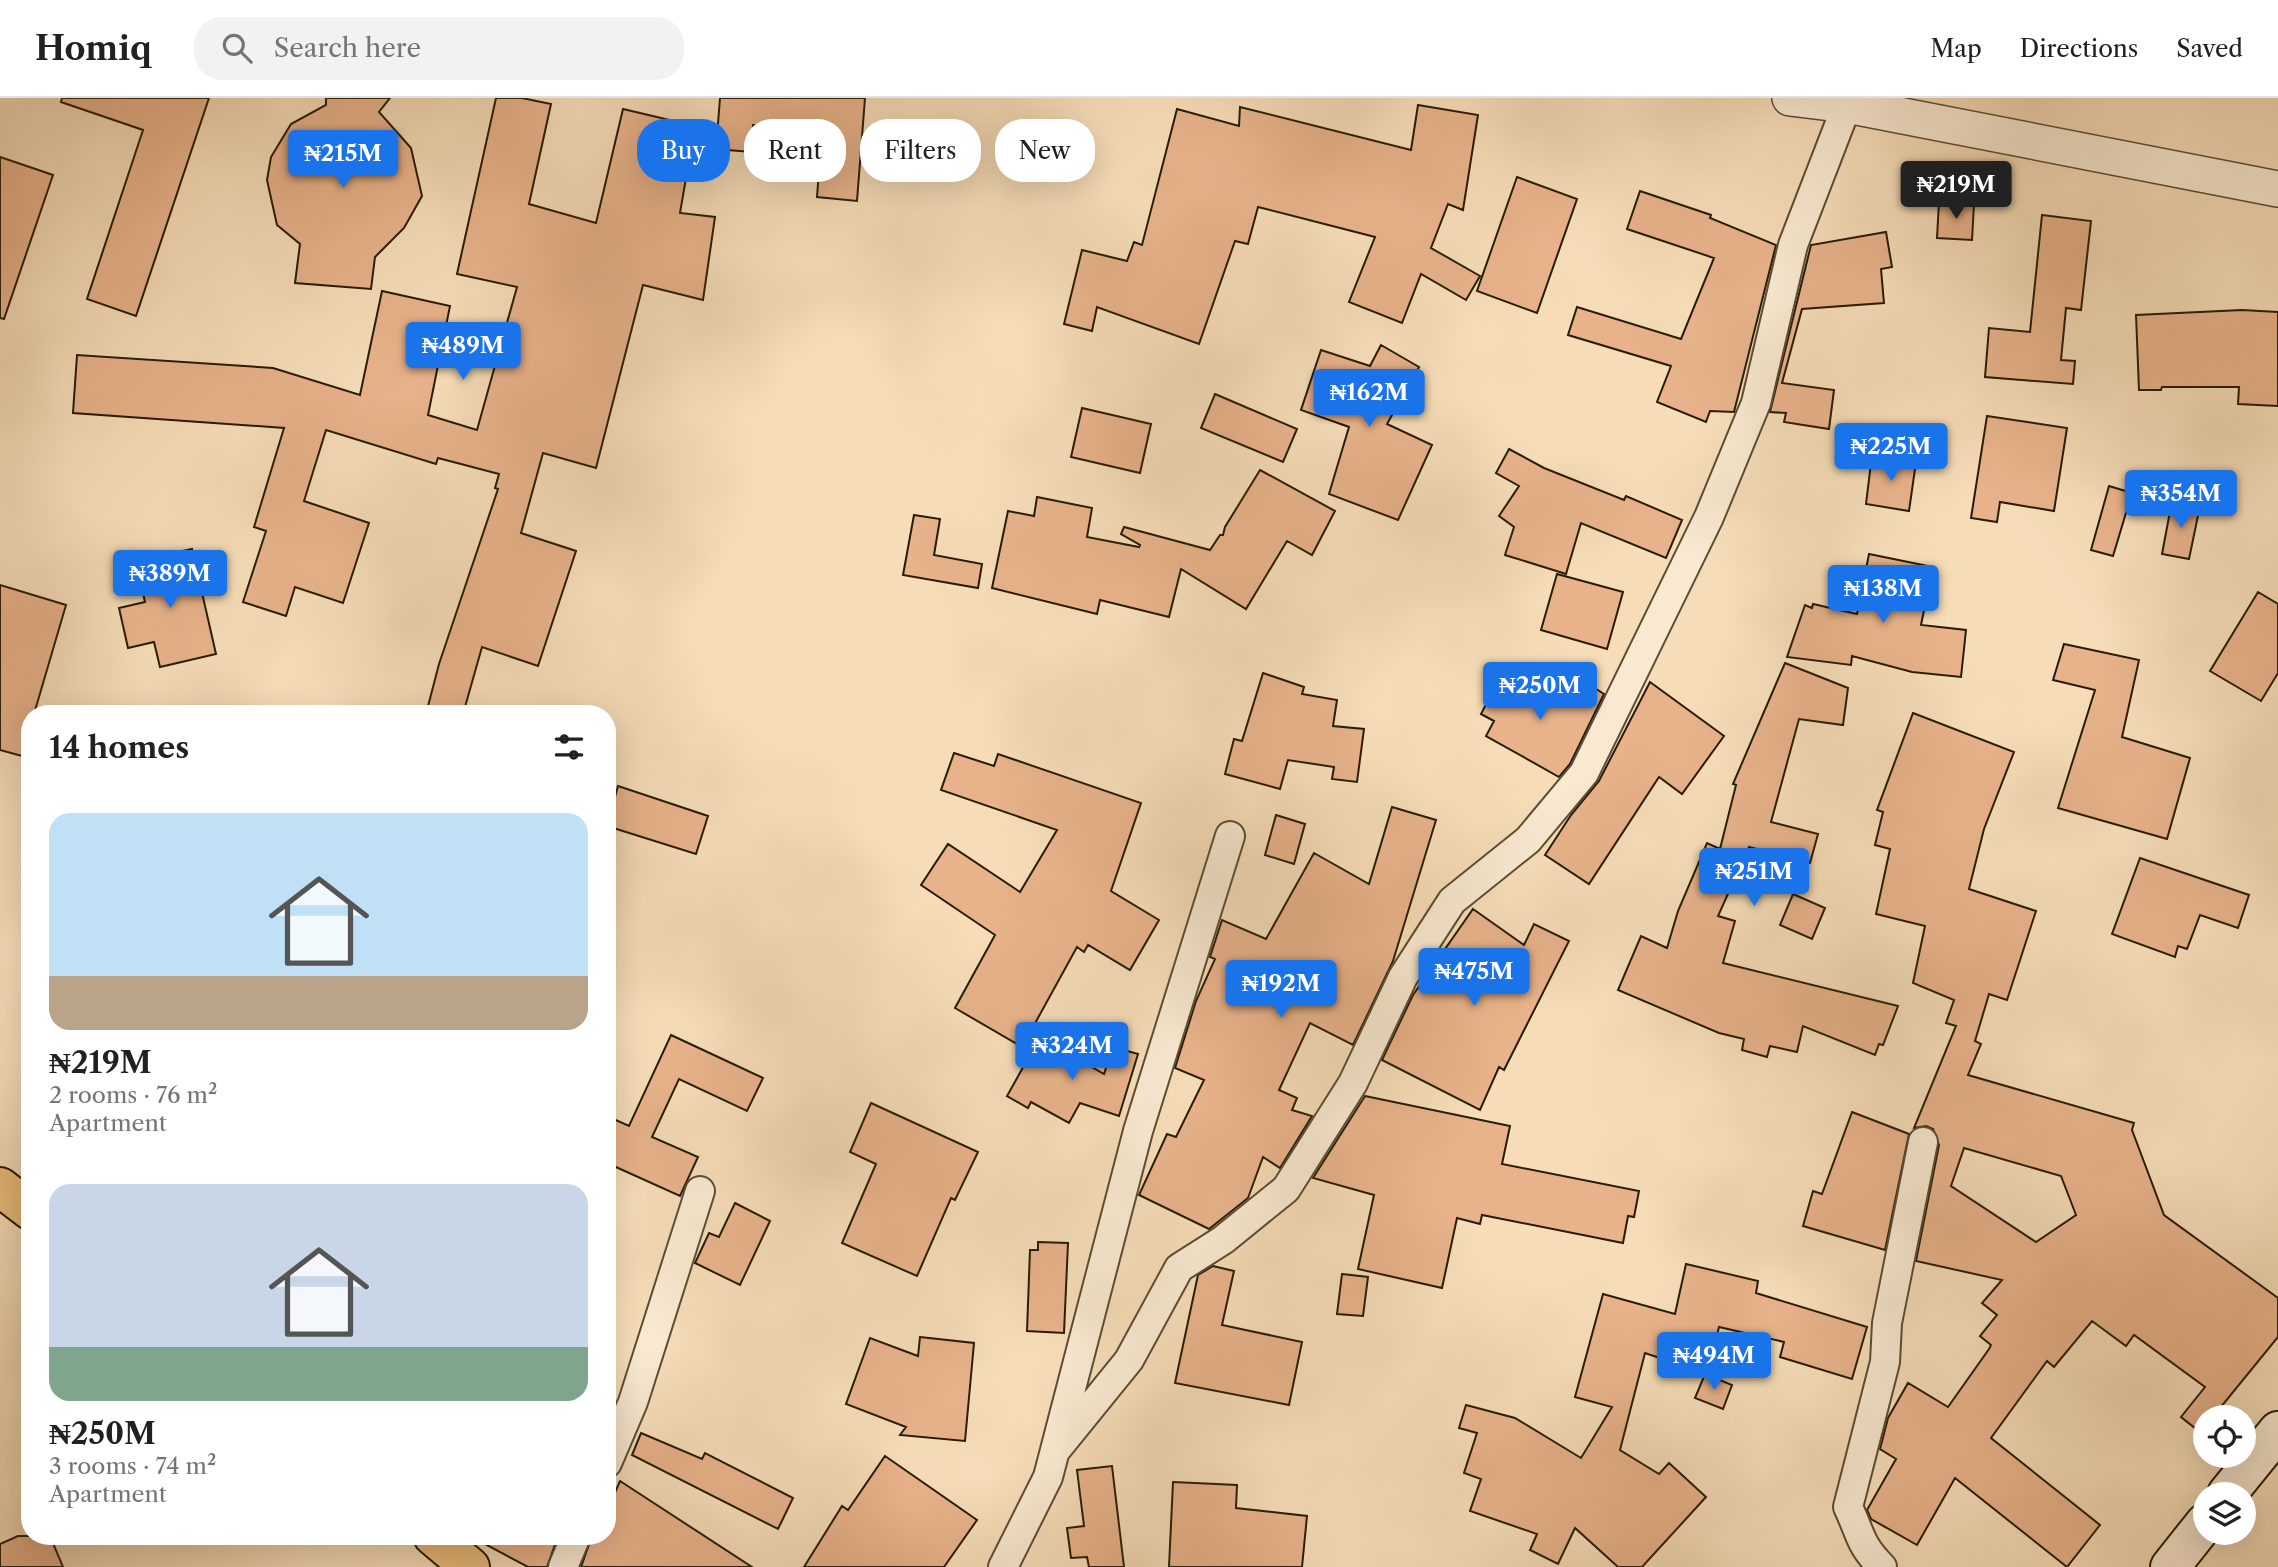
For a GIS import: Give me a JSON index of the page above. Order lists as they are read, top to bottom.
{
  "page": {
    "header": "Homiq",
    "search": "Search here",
    "nav": ["Map", "Directions", "Saved"],
    "chip": [
      "Buy",
      "Rent",
      "Filters",
      "New"
    ],
    "price": [
      "₦215M",
      "₦219M",
      "₦489M",
      "₦162M",
      "₦225M",
      "₦354M",
      "₦389M",
      "₦138M",
      "₦250M",
      "₦251M",
      "₦475M",
      "₦192M",
      "₦324M",
      "₦494M"
    ],
    "heading": "14 homes",
    "list": [
      {
        "name": "₦219M",
        "note": "2 rooms · 76 m² · Apartment"
      },
      {
        "name": "₦250M",
        "note": "3 rooms · 74 m² · Apartment"
      }
    ]
  }
}
